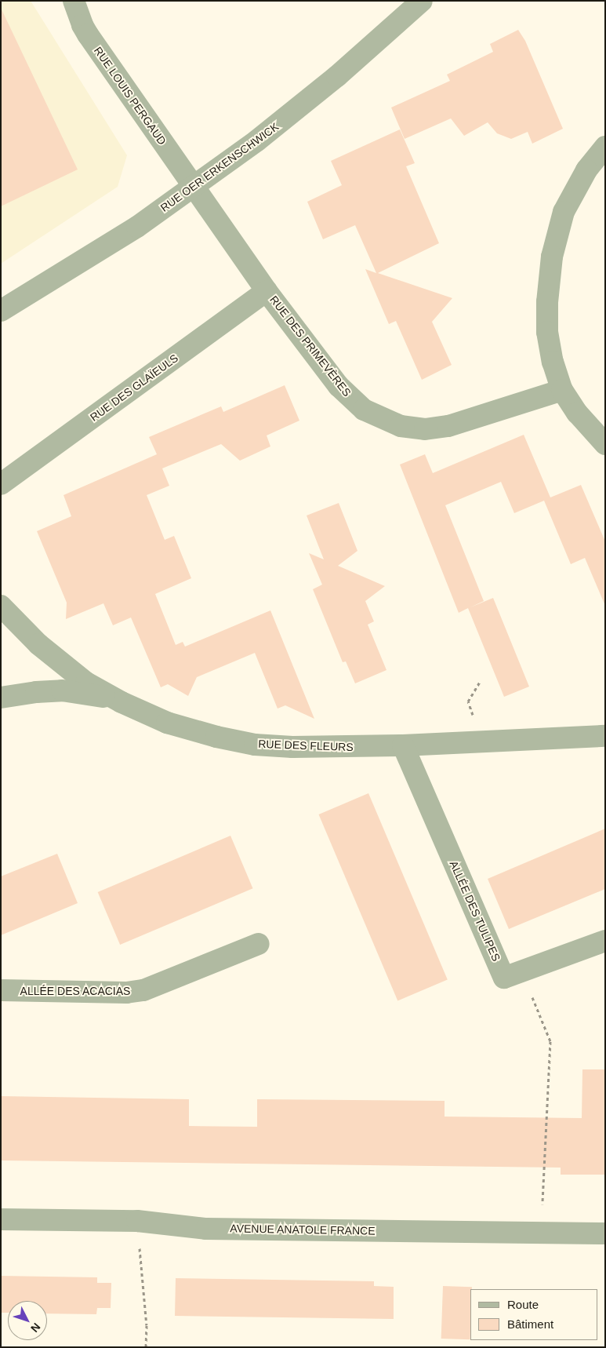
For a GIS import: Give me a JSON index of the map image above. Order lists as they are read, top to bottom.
{
  "streets": {
    "street": [
      "RUE LOUIS PERGAUD",
      "RUE OER ERKENSCHWICK",
      "RUE DES PRIMEVÈRES",
      "RUE DES GLAÏEULS",
      "RUE DES FLEURS",
      "ALLÉE DES TULIPES",
      "ALLÉE DES ACACIAS",
      "AVENUE ANATOLE FRANCE"
    ]
  },
  "crossings": [
    ["RUE LOUIS PERGAUD", "RUE OER ERKENSCHWICK"],
    ["RUE LOUIS PERGAUD", "RUE DES PRIMEVÈRES"],
    ["RUE OER ERKENSCHWICK", "RUE DES PRIMEVÈRES"],
    ["RUE DES PRIMEVÈRES", "RUE DES GLAÏEULS"],
    ["RUE DES FLEURS", "ALLÉE DES TULIPES"]
  ],
  "legend": ["Route", "Bâtiment"],
  "north": "bottom right"
}
